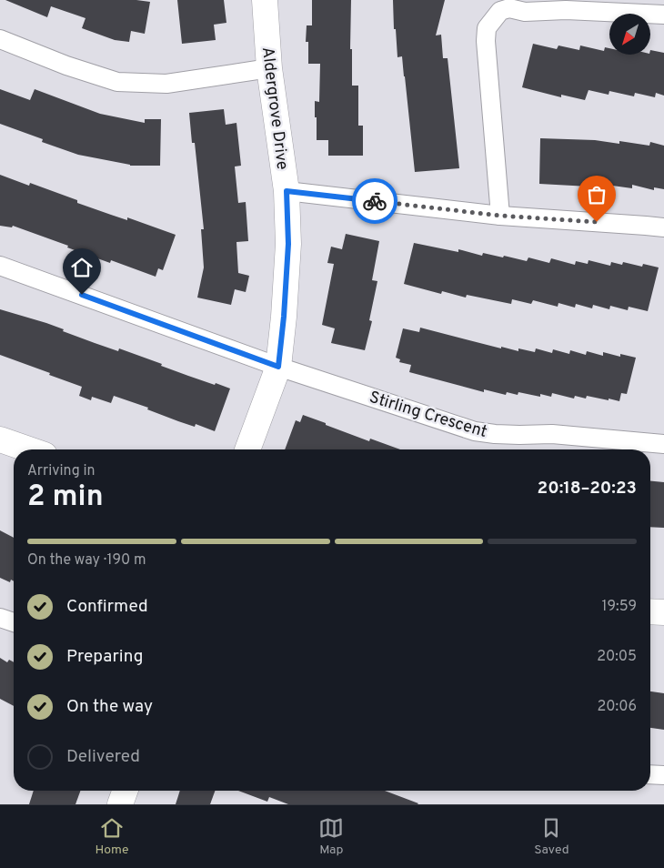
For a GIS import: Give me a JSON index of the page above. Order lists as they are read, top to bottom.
{
  "streets": {
    "street": ["Aldergrove Drive", "Stirling Crescent"]
  },
  "crossings": [
    ["Aldergrove Drive", "Stirling Crescent"]
  ],
  "north": "bottom left",
  "page": {
    "heading": ["2 min", "Arriving in", "20:18–20:23"],
    "bar": "On the way · 190 m",
    "list": [
      ["Confirmed", "19:59"],
      ["Preparing", "20:05"],
      ["On the way", "20:06"],
      "Delivered"
    ],
    "tabs": ["Home", "Map", "Saved"]
  }
}
